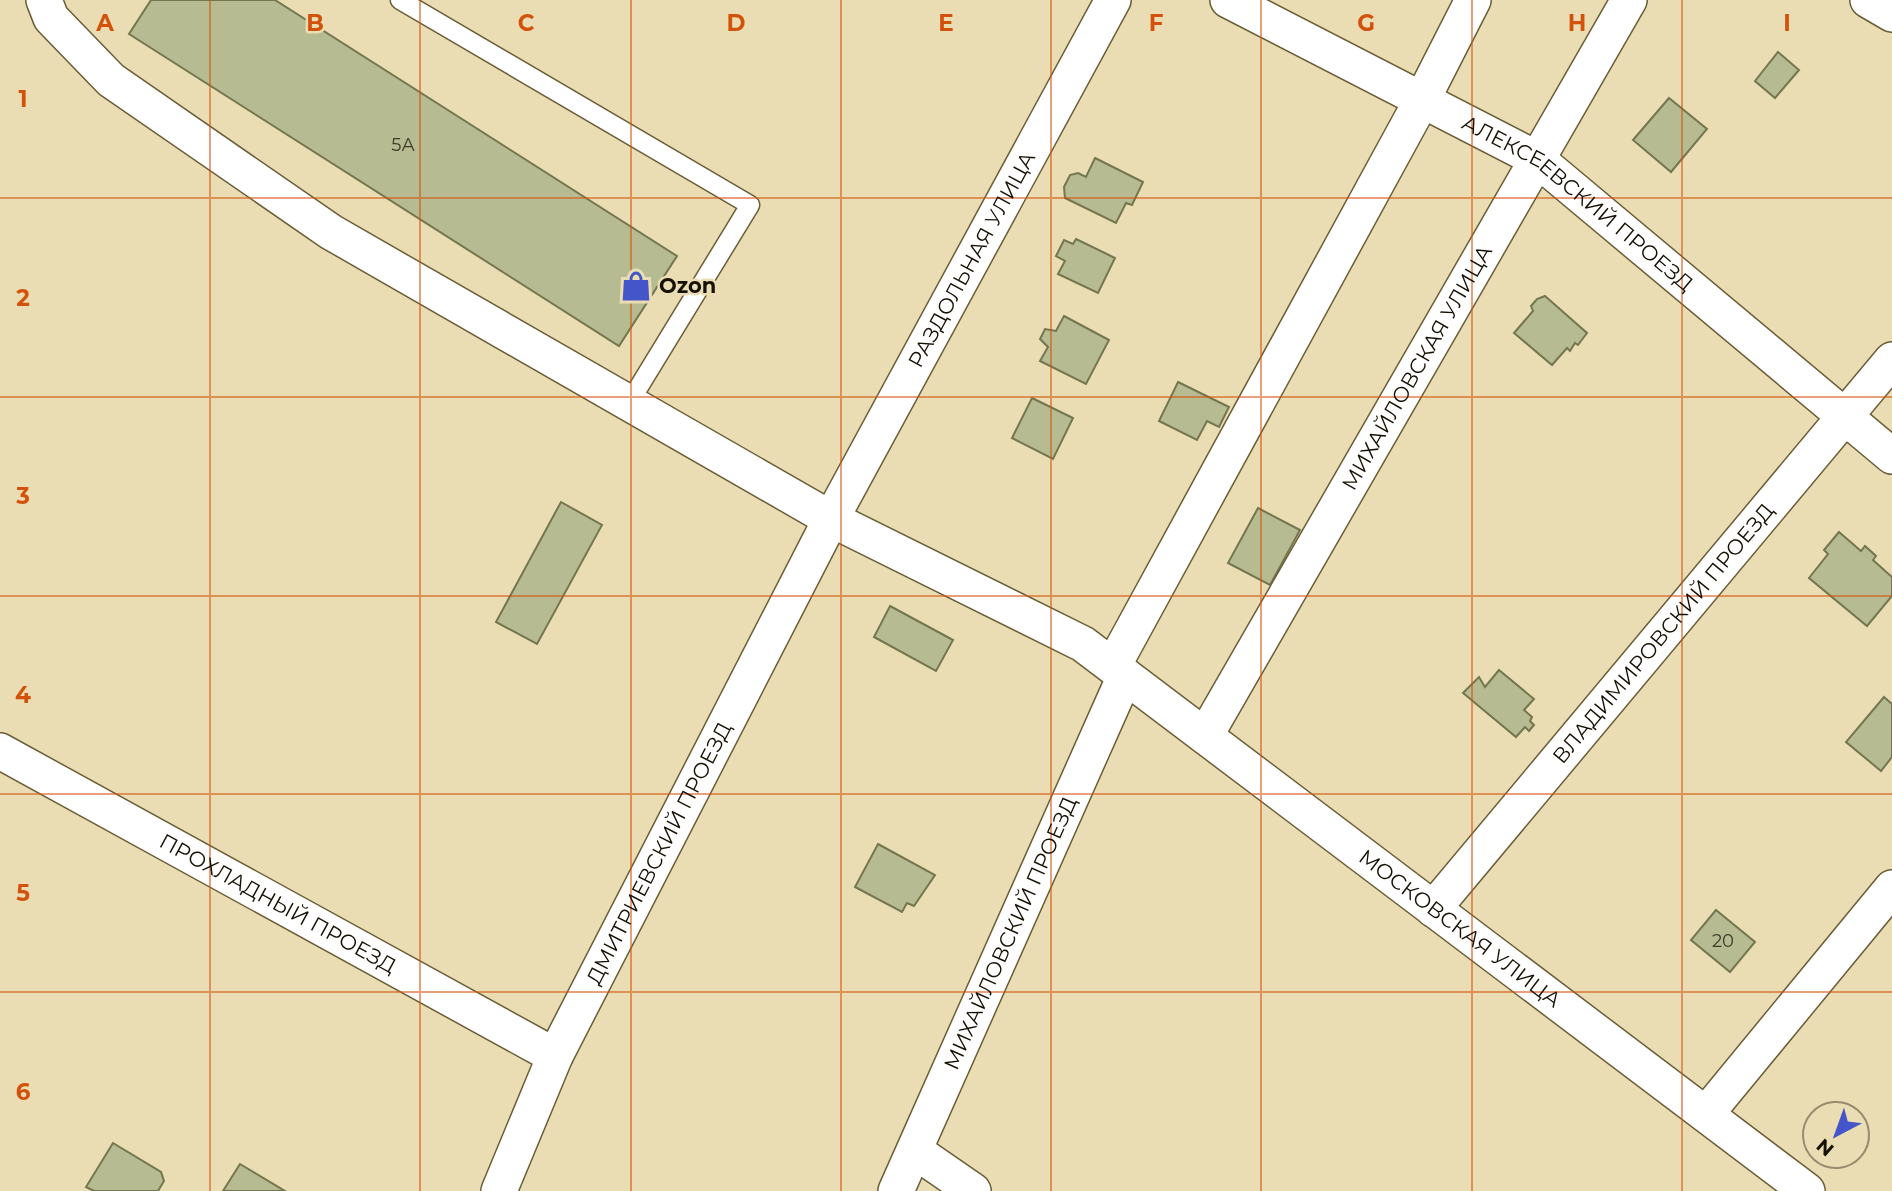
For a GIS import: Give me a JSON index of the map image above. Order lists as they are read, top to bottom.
{
  "streets": {
    "street": [
      "АЛЕКСЕЕВСКИЙ ПРОЕЗД",
      "РАЗДОЛЬНАЯ УЛИЦА",
      "МИХАЙЛОВСКАЯ УЛИЦА",
      "ВЛАДИМИРОВСКИЙ ПРОЕЗД",
      "ДМИТРИЕВСКИЙ ПРОЕЗД",
      "ПРОХЛАДНЫЙ ПРОЕЗД",
      "МОСКОВСКАЯ УЛИЦА",
      "МИХАЙЛОВСКИЙ ПРОЕЗД"
    ]
  },
  "crossings": [
    ["АЛЕКСЕЕВСКИЙ ПРОЕЗД", "МИХАЙЛОВСКАЯ УЛИЦА"],
    ["АЛЕКСЕЕВСКИЙ ПРОЕЗД", "ВЛАДИМИРОВСКИЙ ПРОЕЗД"],
    ["РАЗДОЛЬНАЯ УЛИЦА", "ДМИТРИЕВСКИЙ ПРОЕЗД"],
    ["РАЗДОЛЬНАЯ УЛИЦА", "МОСКОВСКАЯ УЛИЦА"],
    ["МИХАЙЛОВСКАЯ УЛИЦА", "МОСКОВСКАЯ УЛИЦА"],
    ["ВЛАДИМИРОВСКИЙ ПРОЕЗД", "МОСКОВСКАЯ УЛИЦА"],
    ["ДМИТРИЕВСКИЙ ПРОЕЗД", "ПРОХЛАДНЫЙ ПРОЕЗД"],
    ["ДМИТРИЕВСКИЙ ПРОЕЗД", "МОСКОВСКАЯ УЛИЦА"],
    ["МОСКОВСКАЯ УЛИЦА", "МИХАЙЛОВСКИЙ ПРОЕЗД"]
  ],
  "places": {
    "shop": ["Ozon"]
  },
  "house_numbers": ["5А", "20"],
  "north": "bottom left",
  "grid": {
    "columns": [
      "A",
      "B",
      "C",
      "D",
      "E",
      "F",
      "G",
      "H",
      "I"
    ],
    "rows": [
      "1",
      "2",
      "3",
      "4",
      "5",
      "6"
    ]
  }
}
